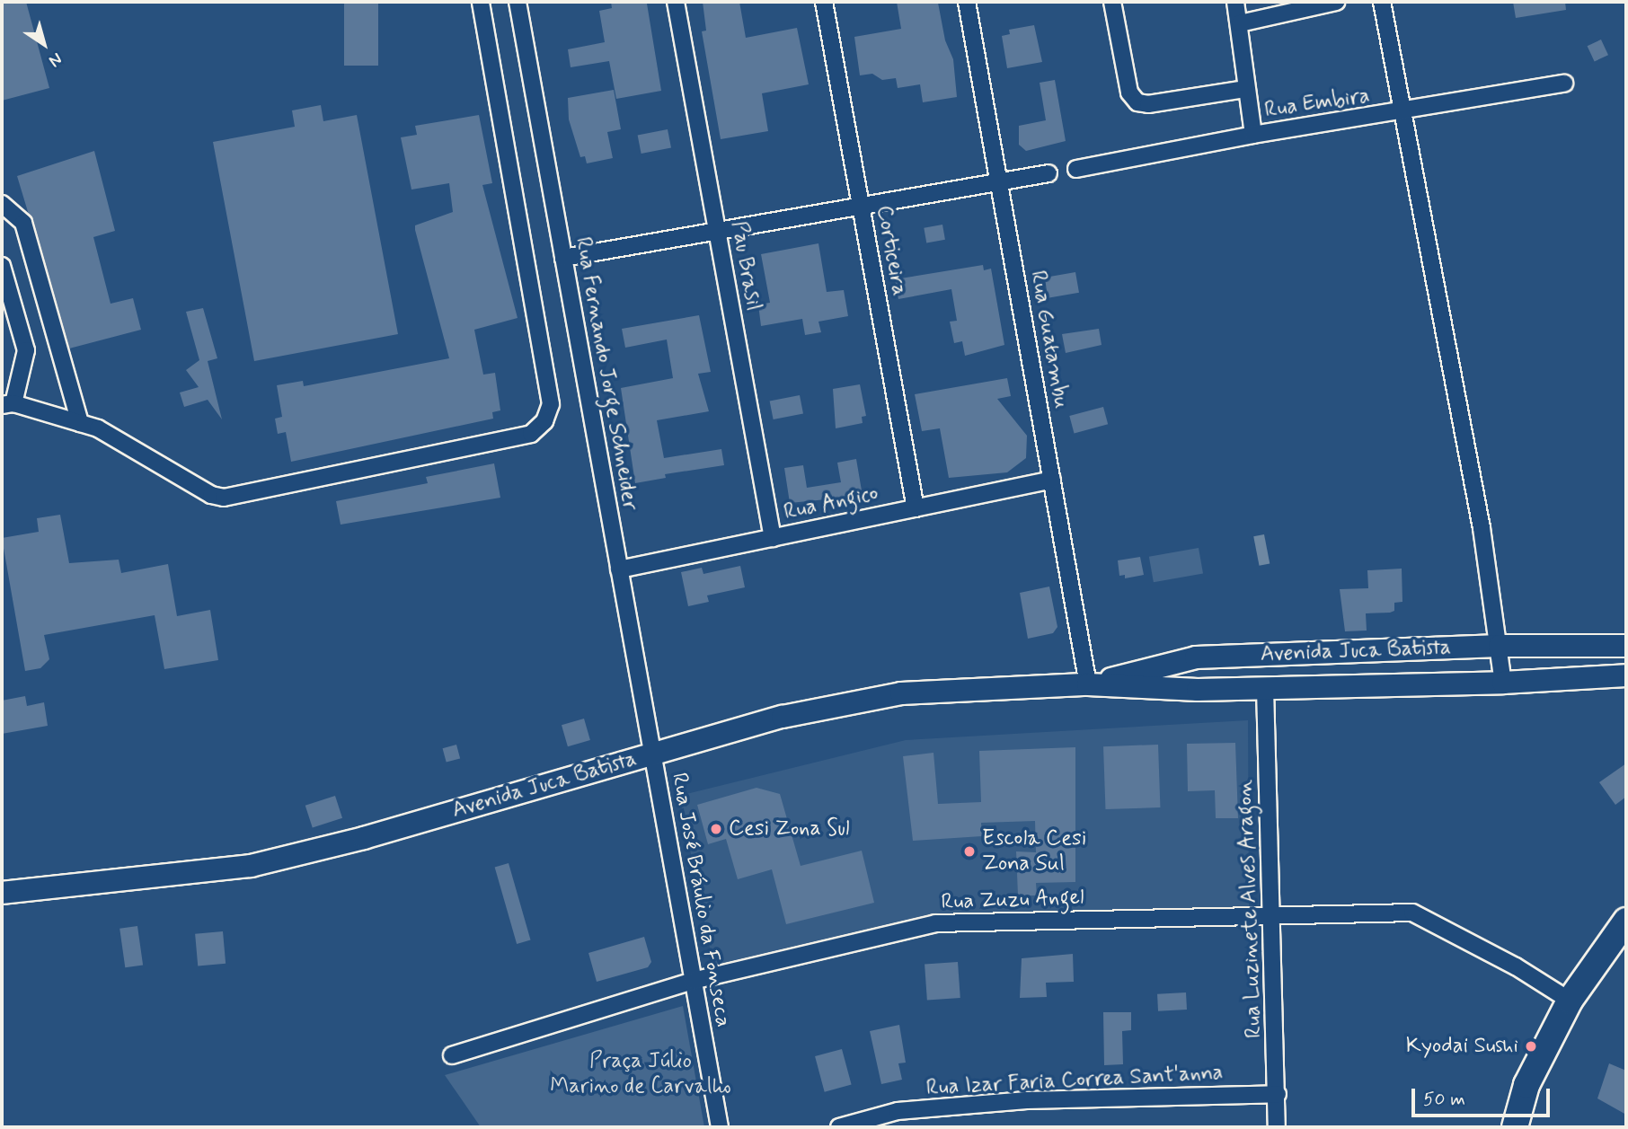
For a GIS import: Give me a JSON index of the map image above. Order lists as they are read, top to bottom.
{
  "streets": {
    "main road": ["Avenida Juca Batista"],
    "street": [
      "Rua Embira",
      "Corticeira",
      "Pau Brasil",
      "Rua Guatambu",
      "Rua Fernando Jorge Schneider",
      "Rua Angico",
      "Rua José Bráulio da Fonseca",
      "Rua Zuzu Angel",
      "Rua Luzinete Alves Aragon",
      "Rua Izar Faria Correa Sant'anna"
    ]
  },
  "crossings": [
    ["Corticeira", "Rua Angico"],
    ["Pau Brasil", "Rua Angico"],
    ["Rua Guatambu", "Rua Angico"],
    ["Rua Guatambu", "Avenida Juca Batista"],
    ["Rua Fernando Jorge Schneider", "Rua Angico"],
    ["Rua Fernando Jorge Schneider", "Avenida Juca Batista"],
    ["Rua Fernando Jorge Schneider", "Rua José Bráulio da Fonseca"],
    ["Avenida Juca Batista", "Rua José Bráulio da Fonseca"],
    ["Avenida Juca Batista", "Rua Luzinete Alves Aragon"],
    ["Rua José Bráulio da Fonseca", "Rua Zuzu Angel"],
    ["Rua Zuzu Angel", "Rua Luzinete Alves Aragon"],
    ["Rua Luzinete Alves Aragon", "Rua Izar Faria Correa Sant'anna"]
  ],
  "parks": ["Praça Júlio Marino de Carvalho"],
  "places": ["Cesi Zona Sul", "Escola Cesi Zona Sul", "Kyodai Sushi"],
  "scale_bar": "50 m",
  "north": "bottom right"
}
